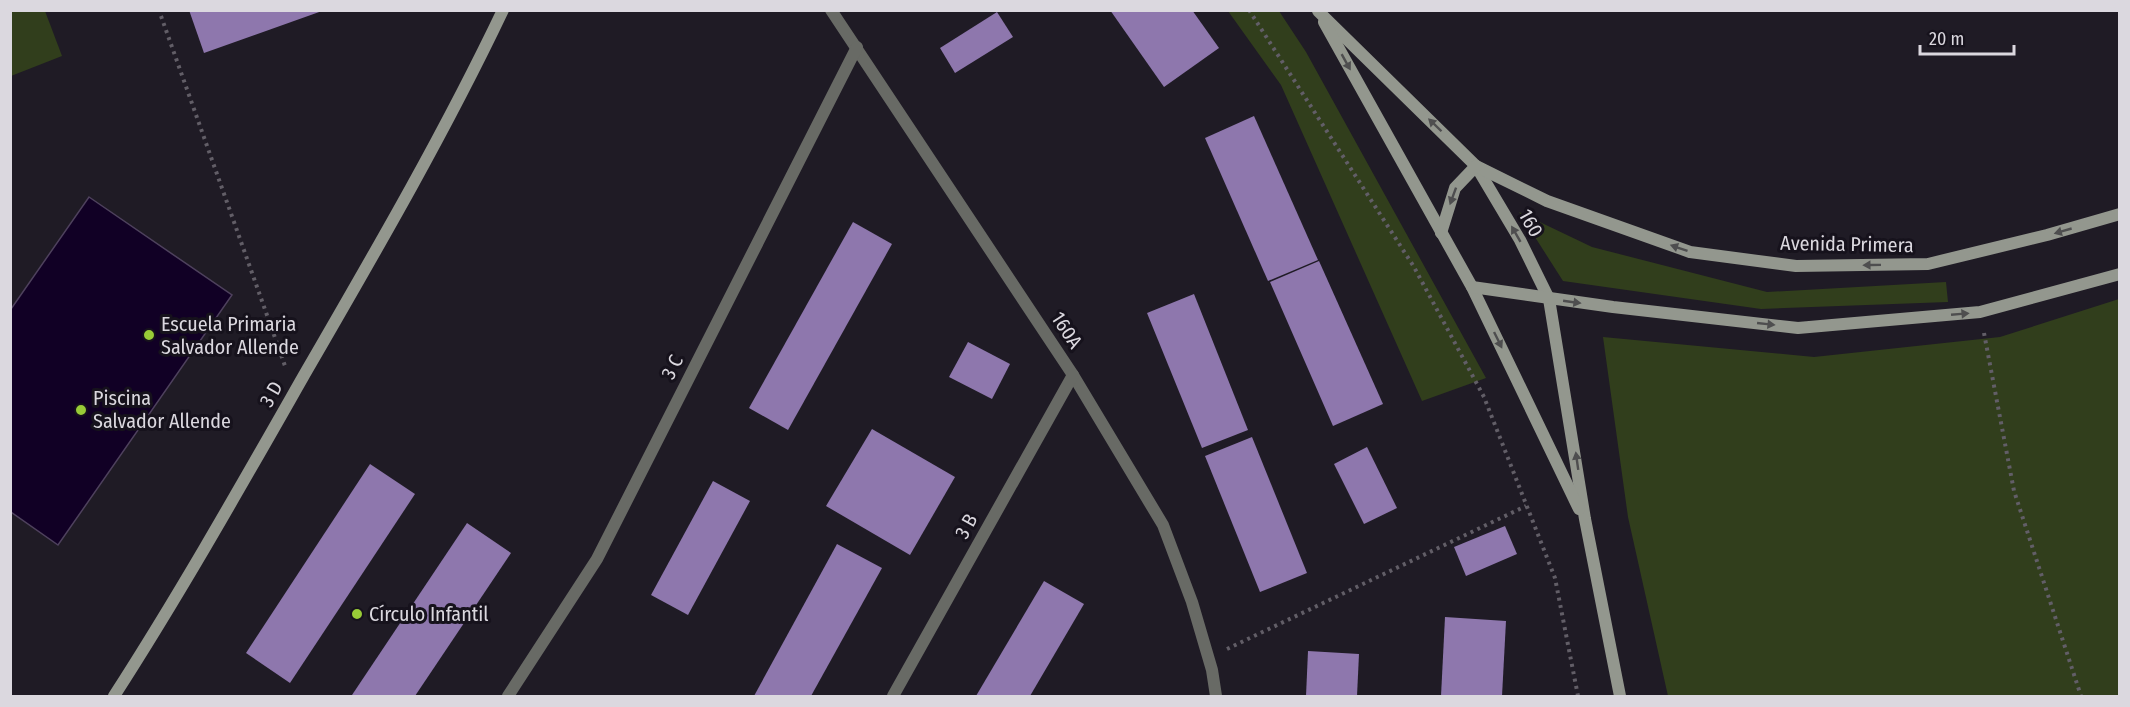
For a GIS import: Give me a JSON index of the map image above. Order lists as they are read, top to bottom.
{
  "streets": {
    "street": [
      "160",
      "Avenida Primera",
      "160A",
      "3 C",
      "3 D",
      "3 B"
    ]
  },
  "crossings": [
    ["160", "Avenida Primera"],
    ["160A", "3 C"],
    ["160A", "3 B"]
  ],
  "places": ["Escuela Primaria Salvador Allende", "Piscina Salvador Allende", "Círculo Infantil"],
  "scale_bar": "20 m"
}
